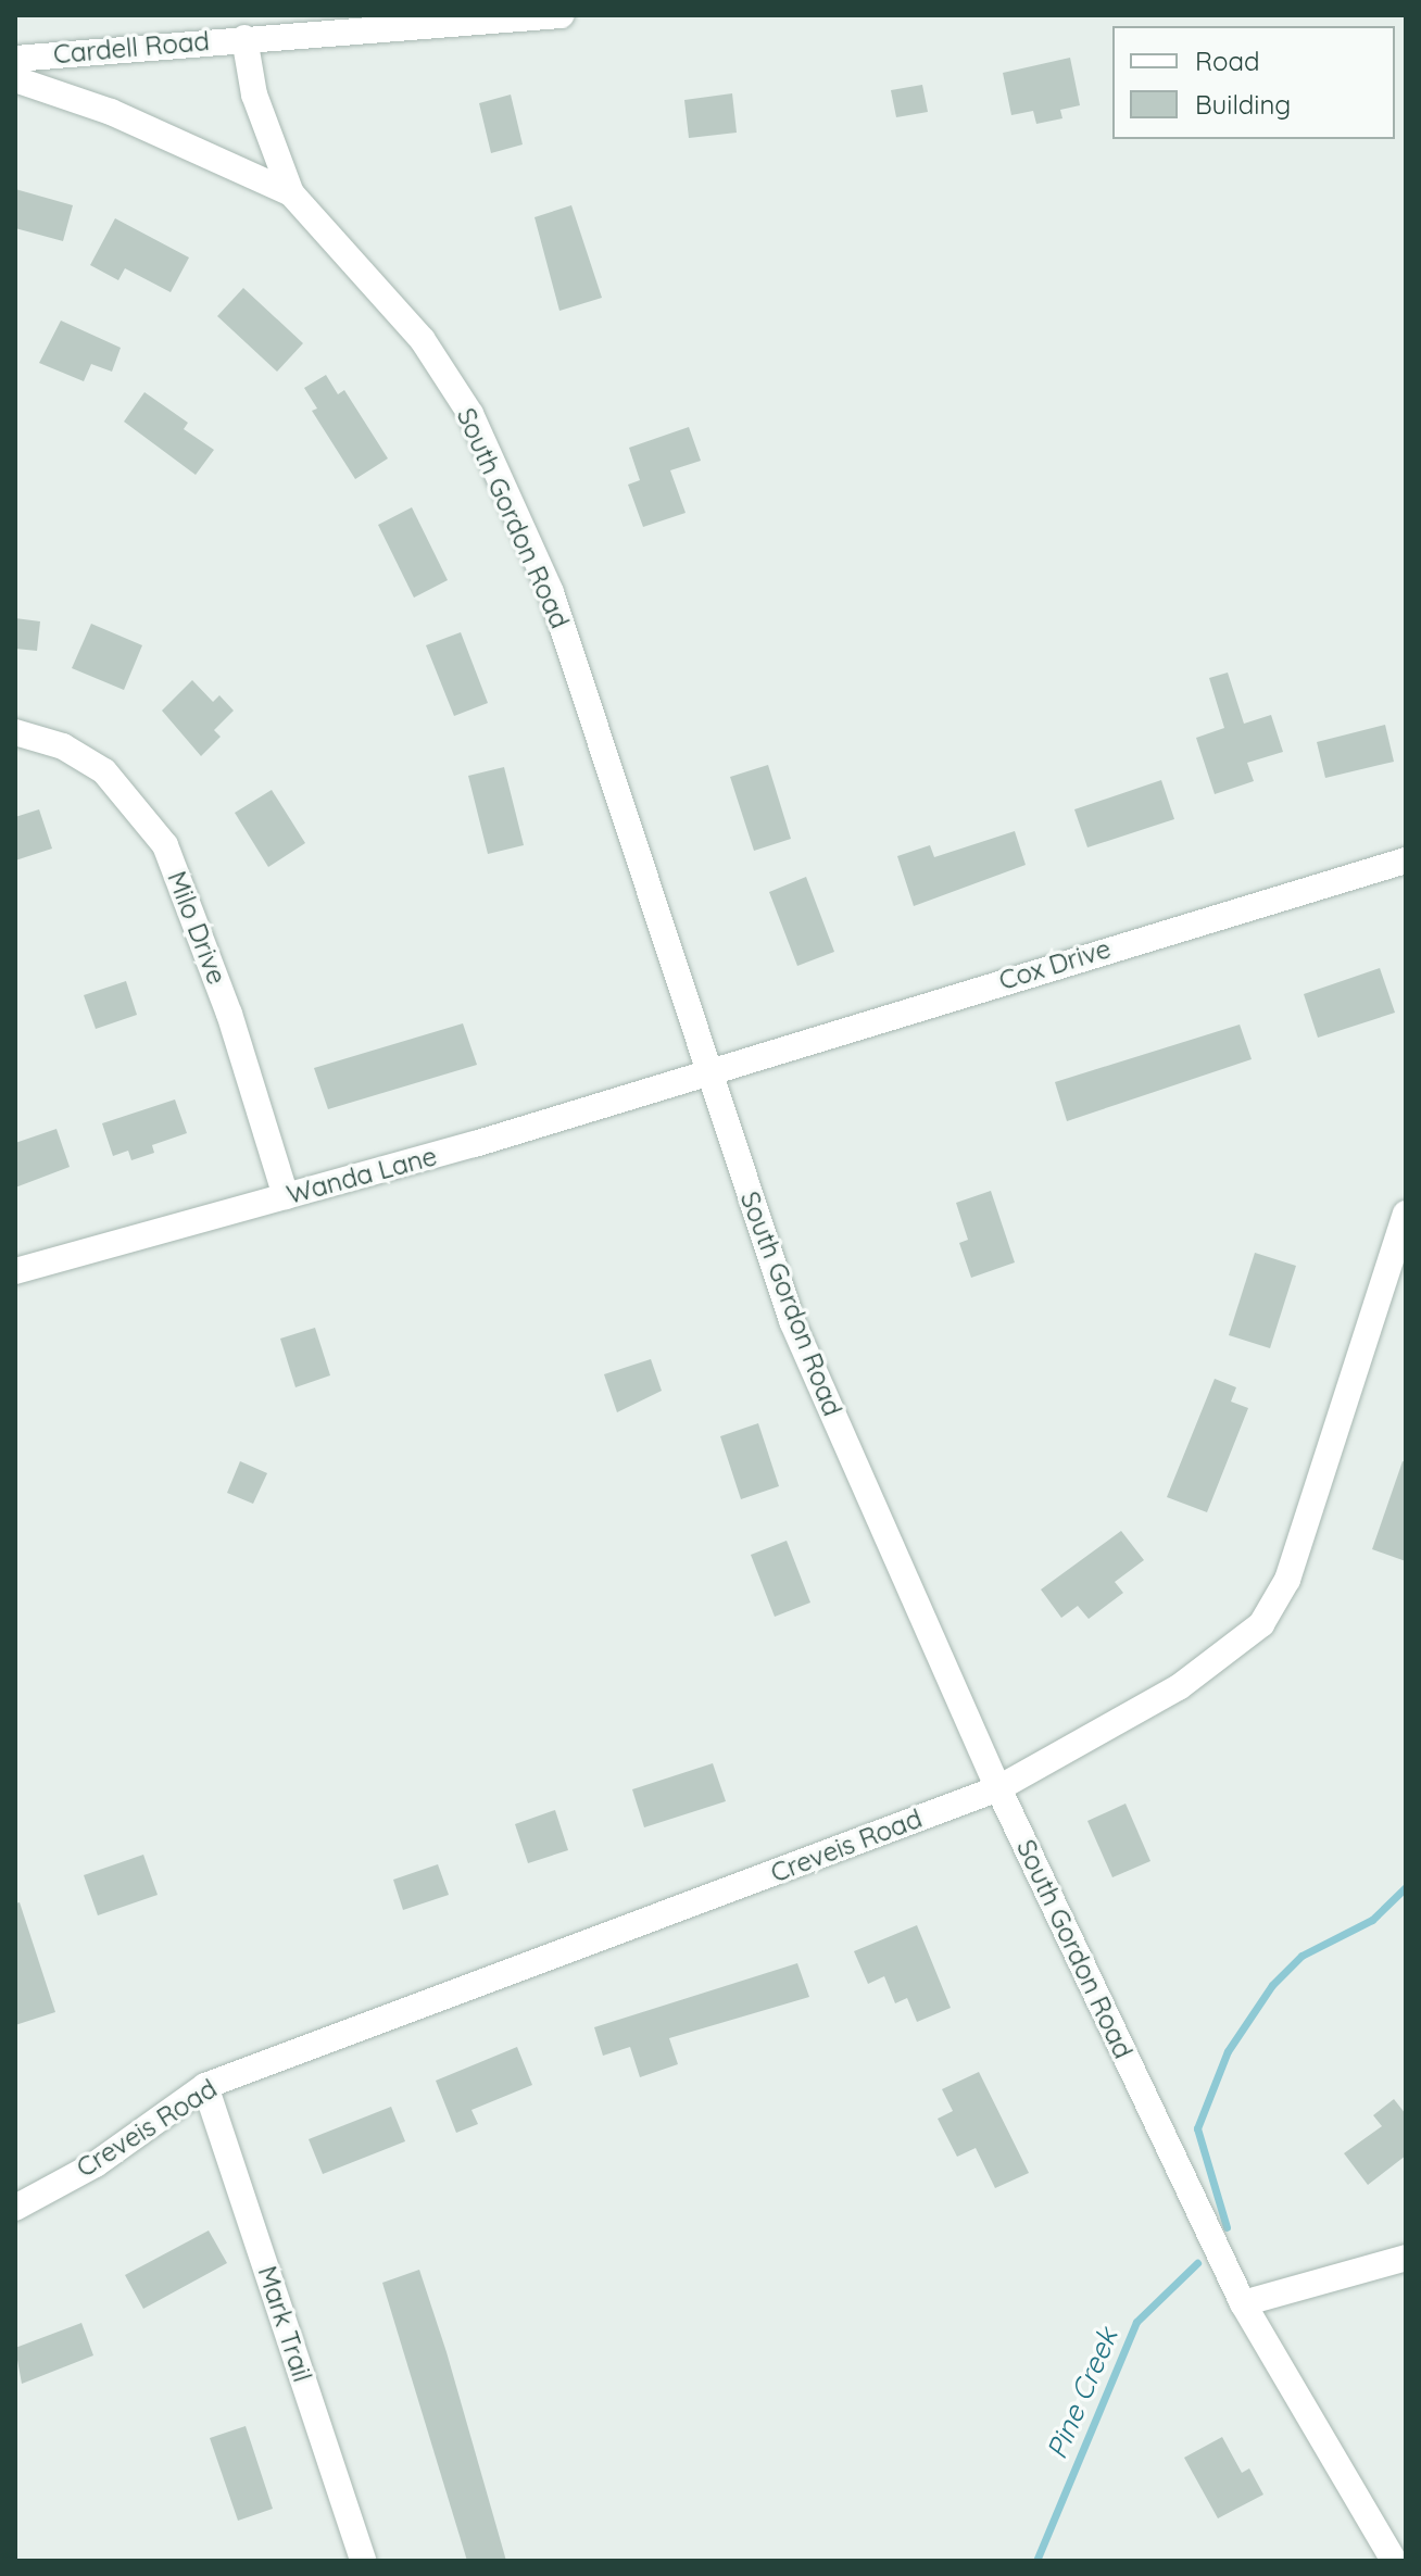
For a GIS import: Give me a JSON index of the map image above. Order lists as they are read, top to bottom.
{
  "streets": {
    "street": [
      "Cardell Road",
      "South Gordon Road",
      "Milo Drive",
      "Cox Drive",
      "Wanda Lane",
      "Creveis Road",
      "Mark Trail"
    ]
  },
  "crossings": [
    ["Cardell Road", "South Gordon Road"],
    ["South Gordon Road", "Cox Drive"],
    ["South Gordon Road", "Wanda Lane"],
    ["South Gordon Road", "Creveis Road"],
    ["Milo Drive", "Wanda Lane"],
    ["Cox Drive", "Wanda Lane"],
    ["Creveis Road", "Mark Trail"]
  ],
  "water": ["Pine Creek"],
  "legend": ["Road", "Building"]
}
